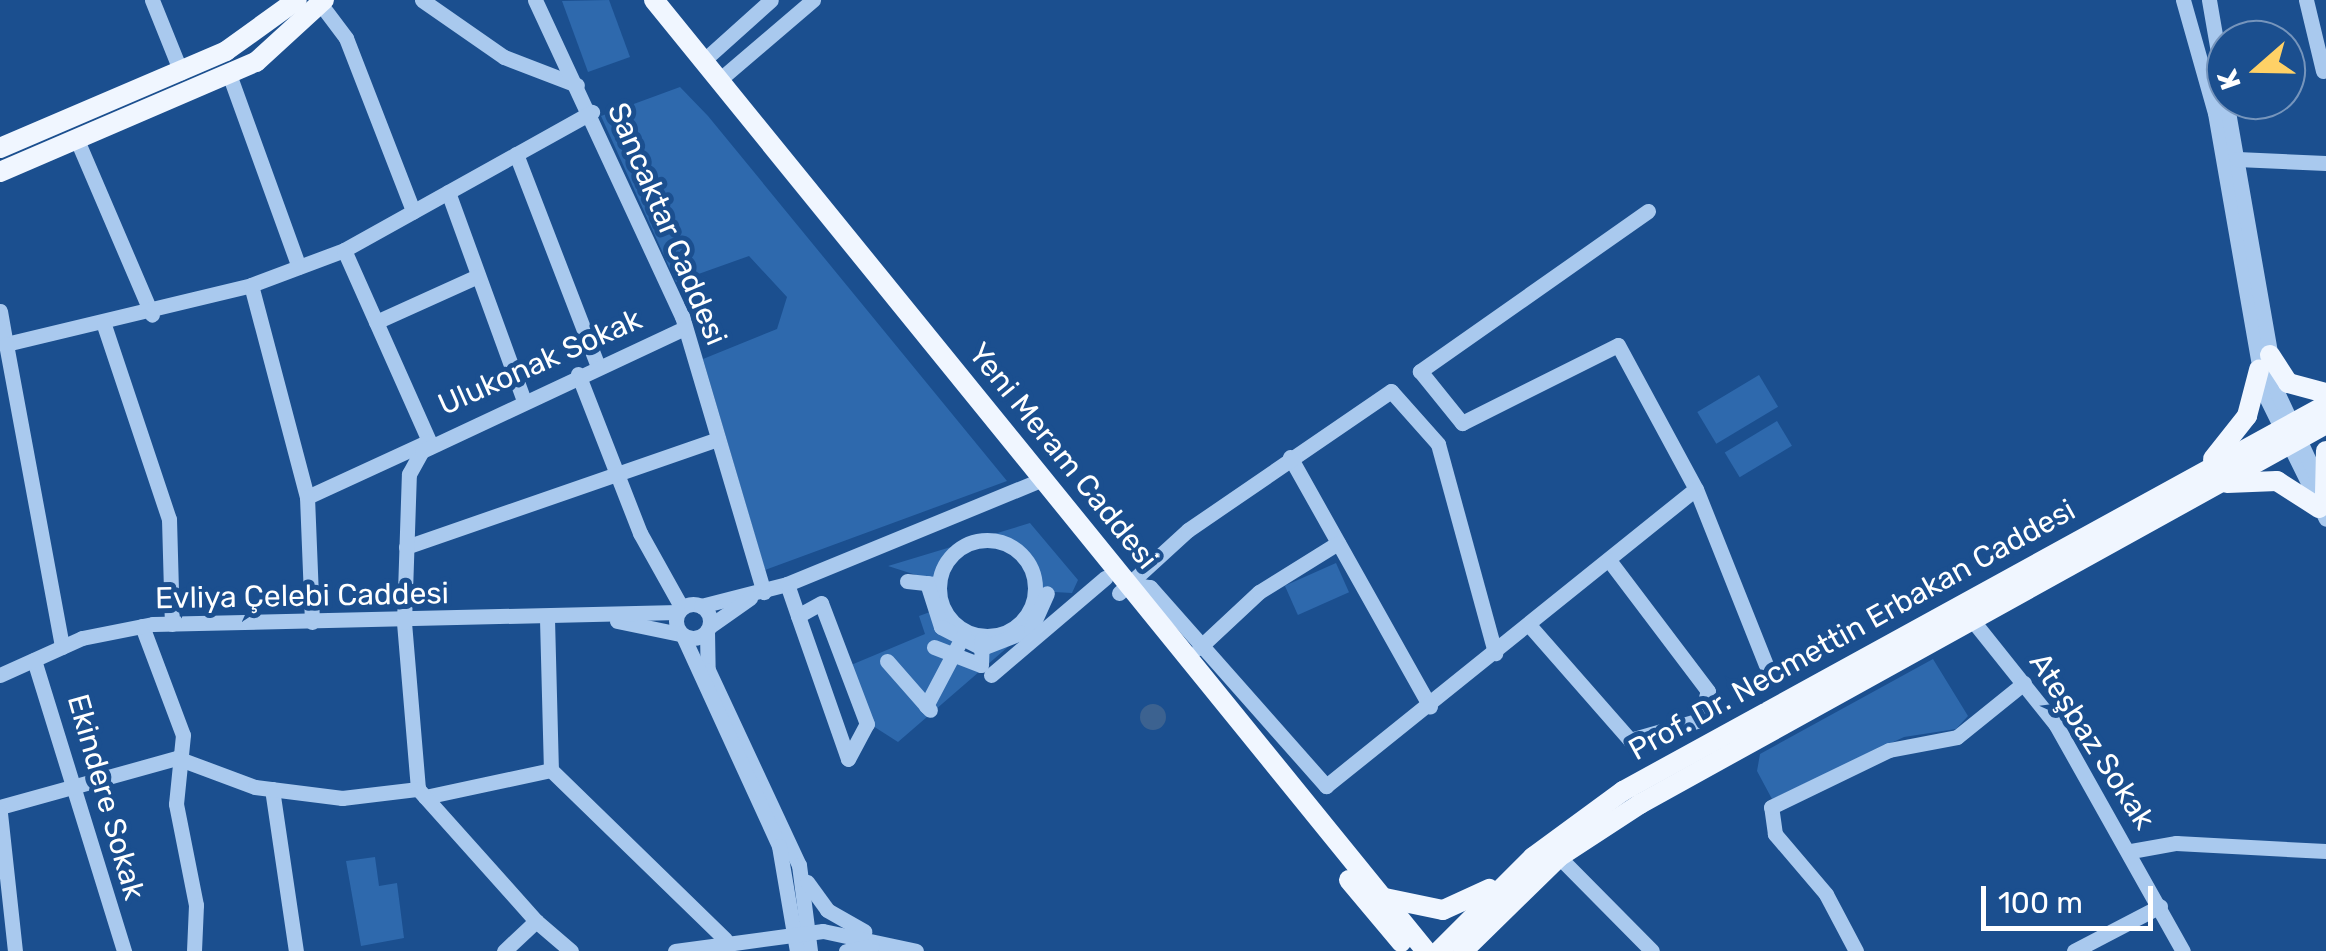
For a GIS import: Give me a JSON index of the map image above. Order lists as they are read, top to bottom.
{
  "streets": {
    "main road": ["Yeni Meram Caddesi", "Prof. Dr. Necmettin Erbakan Caddesi"],
    "street": [
      "Sancaktar Caddesi",
      "Ulukonak Sokak",
      "Evliya Çelebi Caddesi",
      "Ateşbaz Sokak",
      "Ekindere Sokak"
    ]
  },
  "crossings": [
    ["Sancaktar Caddesi", "Ulukonak Sokak"],
    ["Evliya Çelebi Caddesi", "Ekindere Sokak"],
    ["Prof. Dr. Necmettin Erbakan Caddesi", "Ateşbaz Sokak"]
  ],
  "scale_bar": "100 m",
  "north": "left"
}
